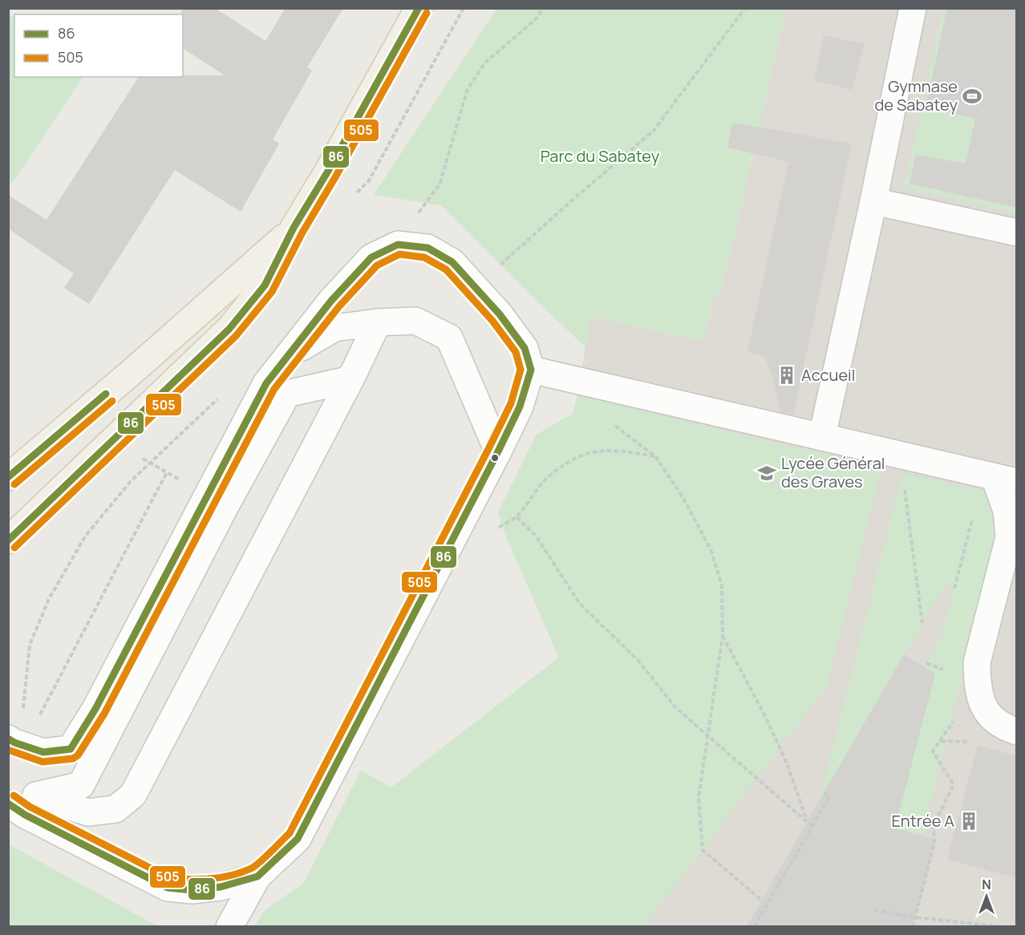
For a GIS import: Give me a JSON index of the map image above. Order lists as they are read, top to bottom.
{
  "parks": ["Parc du Sabatey"],
  "places": {
    "sports": ["Gymnase de Sabatey"],
    "building": ["Accueil", "Entrée A"],
    "school or university": ["Lycée Général des Graves"]
  },
  "lines": ["transit line 86", "transit line 505"],
  "legend": ["86", "505"],
  "north": "top"
}
